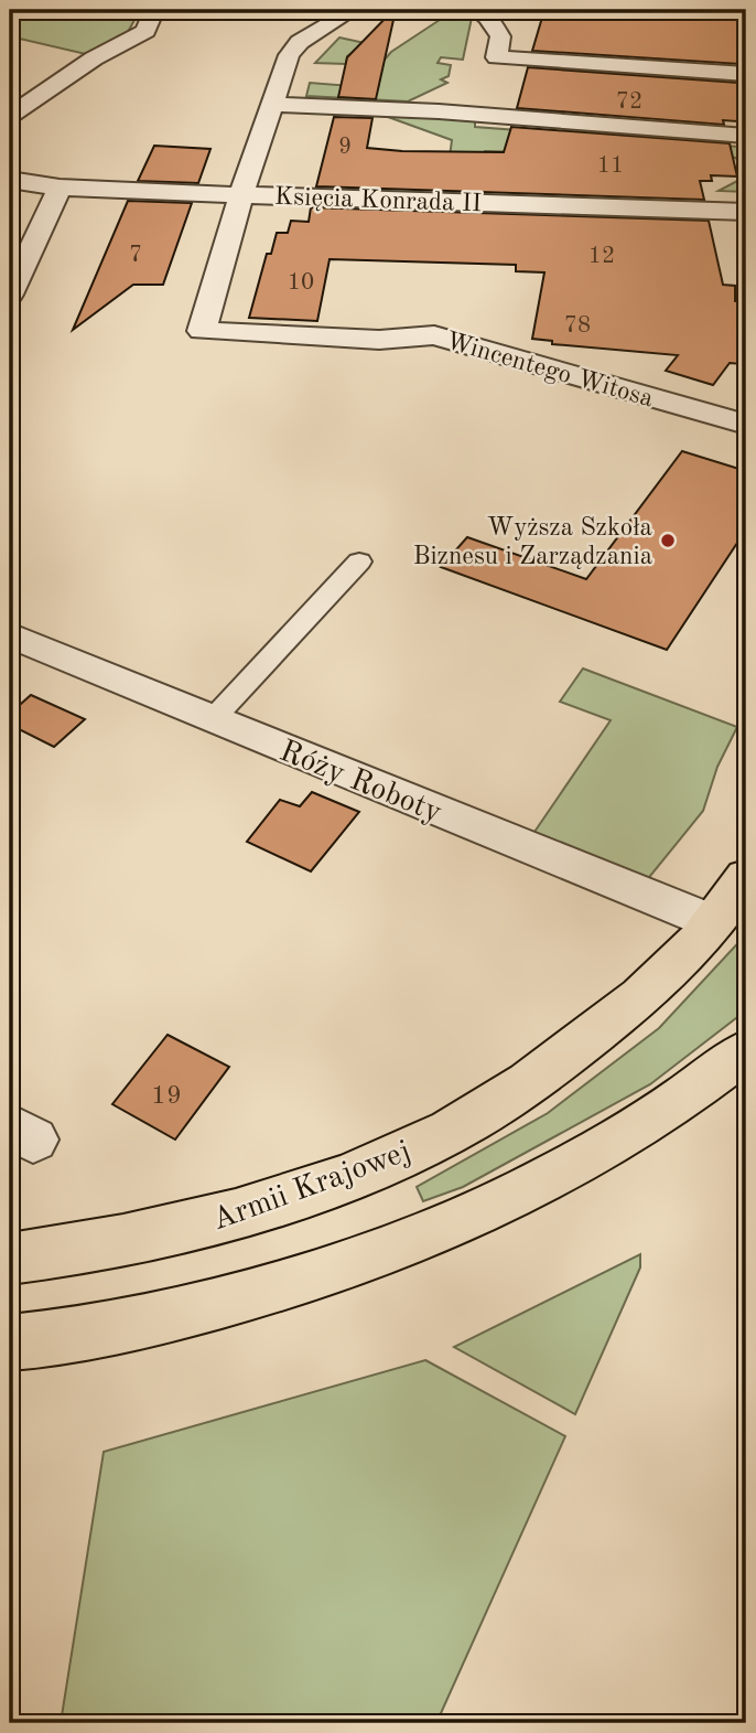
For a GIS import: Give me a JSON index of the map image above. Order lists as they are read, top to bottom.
{
  "streets": {
    "main road": ["Armii Krajowej"],
    "street": ["Księcia Konrada II", "Wincentego Witosa", "Róży Roboty"]
  },
  "crossings": [
    ["Księcia Konrada II", "Wincentego Witosa"],
    ["Róży Roboty", "Armii Krajowej"]
  ],
  "places": ["Wyższa Szkoła Biznesu i Zarządzania"],
  "house_numbers": [
    "72",
    "9",
    "11",
    "7",
    "12",
    "10",
    "78",
    "19"
  ]
}
